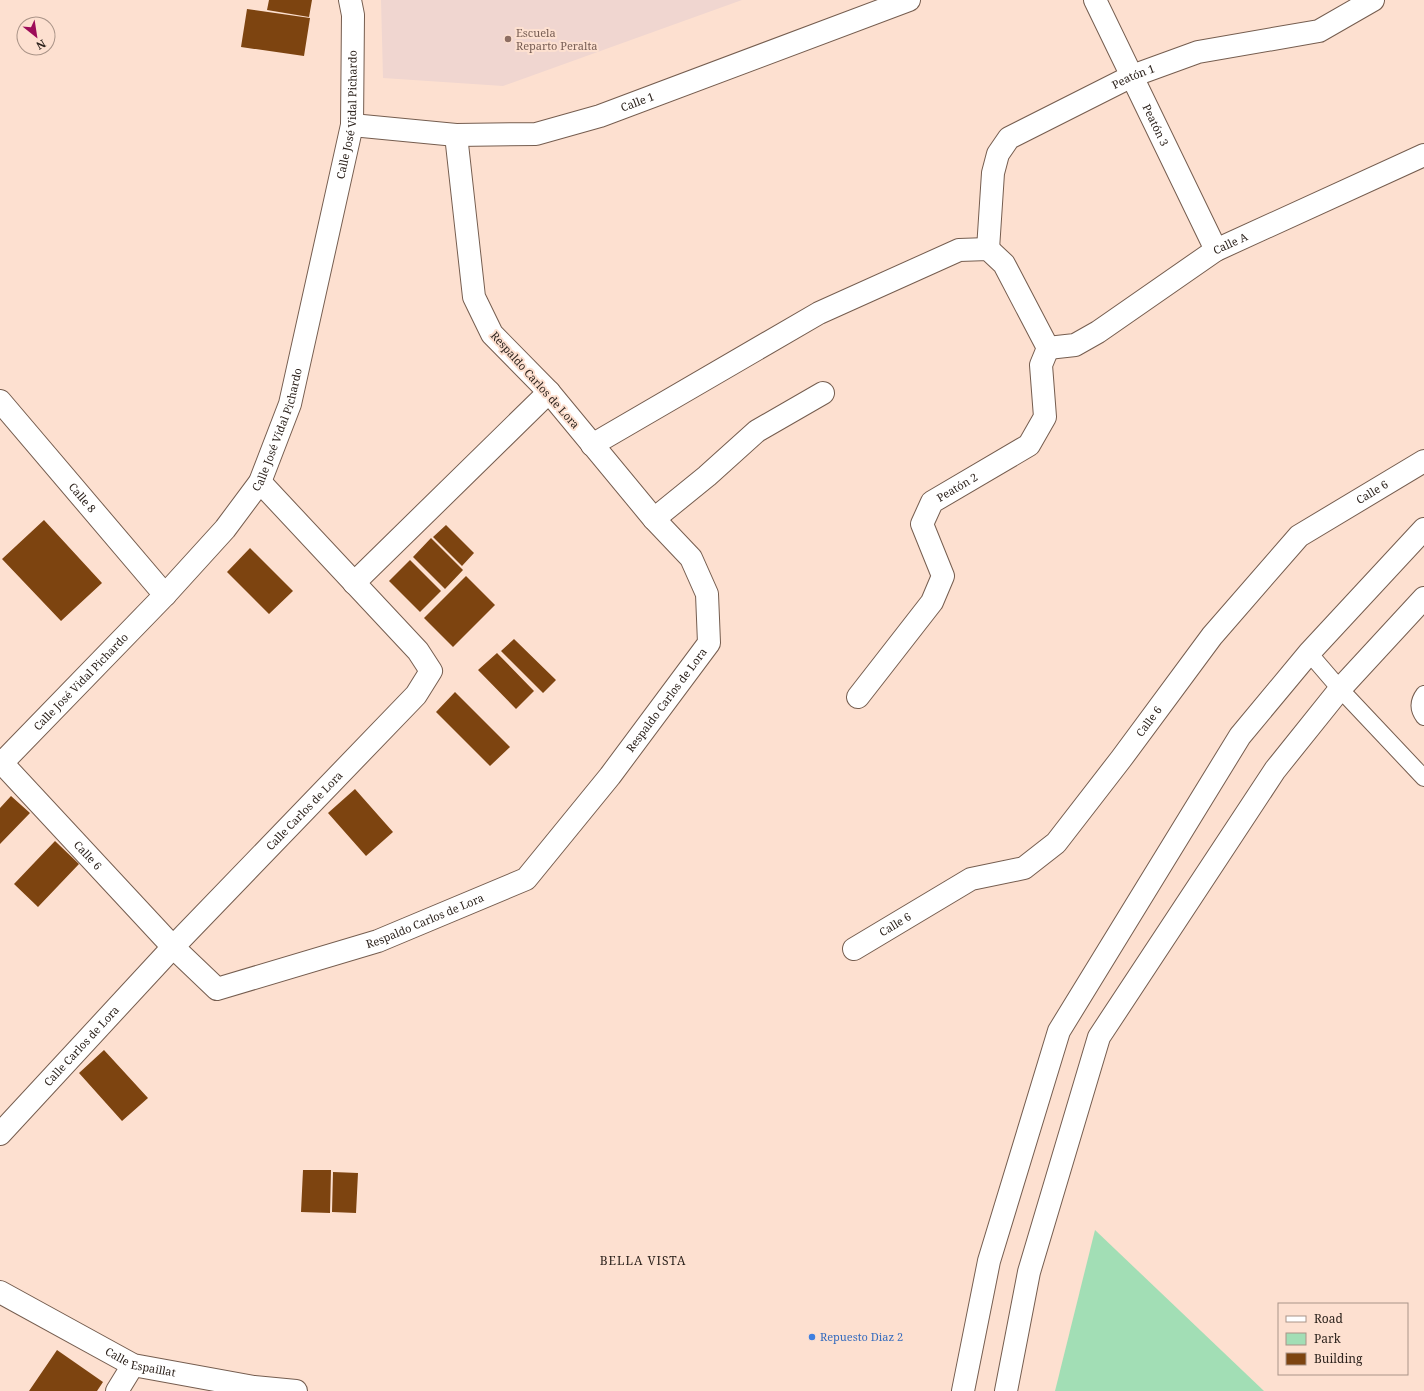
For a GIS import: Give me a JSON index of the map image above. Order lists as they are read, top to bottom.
{
  "streets": {
    "street": [
      "Peatón 1",
      "Calle 1",
      "Calle José Vidal Pichardo",
      "Peatón 3",
      "Calle A",
      "Respaldo Carlos de Lora",
      "Peatón 2",
      "Calle 6",
      "Calle 8",
      "Calle Carlos de Lora",
      "Calle Espaillat"
    ]
  },
  "crossings": [
    ["Peatón 1", "Peatón 3"],
    ["Calle 1", "Calle José Vidal Pichardo"],
    ["Calle 1", "Respaldo Carlos de Lora"],
    ["Calle José Vidal Pichardo", "Calle 6"],
    ["Calle José Vidal Pichardo", "Calle 8"],
    ["Calle José Vidal Pichardo", "Calle Carlos de Lora"],
    ["Peatón 3", "Calle A"],
    ["Calle A", "Peatón 2"],
    ["Respaldo Carlos de Lora", "Calle 6"],
    ["Respaldo Carlos de Lora", "Calle Carlos de Lora"],
    ["Calle 6", "Calle Carlos de Lora"]
  ],
  "districts": ["BELLA VISTA"],
  "places": ["Escuela Reparto Peralta", "Repuesto Diaz 2"],
  "legend": ["Road", "Park", "Building"],
  "north": "bottom right"
}
